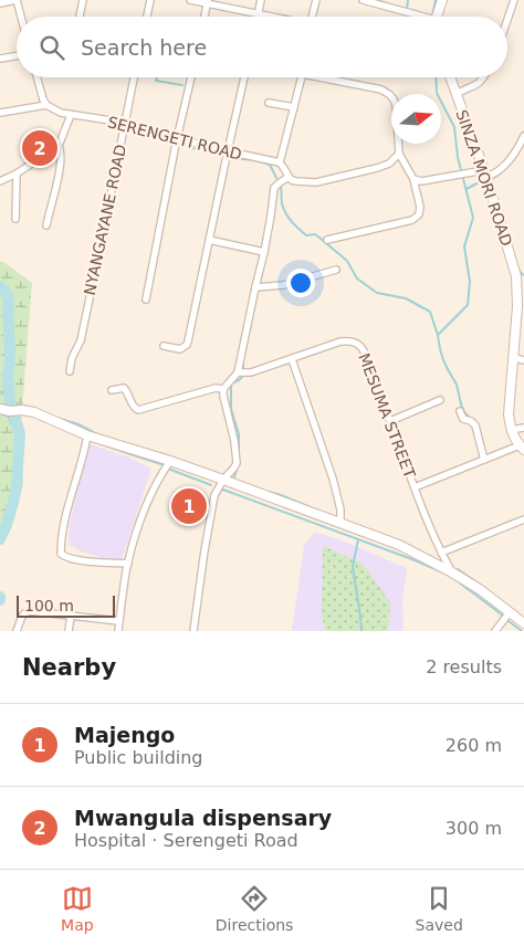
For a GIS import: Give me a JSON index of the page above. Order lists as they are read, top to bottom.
{
  "streets": {
    "street": [
      "SERENGETI ROAD",
      "SINZA MORI ROAD",
      "NYANGAYANE ROAD",
      "MESUMA STREET"
    ]
  },
  "crossings": [
    ["SERENGETI ROAD", "NYANGAYANE ROAD"]
  ],
  "scale_bar": "100 m",
  "north": "right",
  "page": {
    "search": "Search here",
    "pins": ["2", "1"],
    "scale": "100 m",
    "heading": ["Nearby", "2 results"],
    "list": [
      {
        "mark": "1",
        "name": "Majengo",
        "note": "Public building",
        "value": "260 m"
      },
      {
        "mark": "2",
        "name": "Mwangula dispensary",
        "note": "Hospital · Serengeti Road",
        "value": "300 m"
      }
    ],
    "nav": ["Map", "Directions", "Saved"]
  }
}
